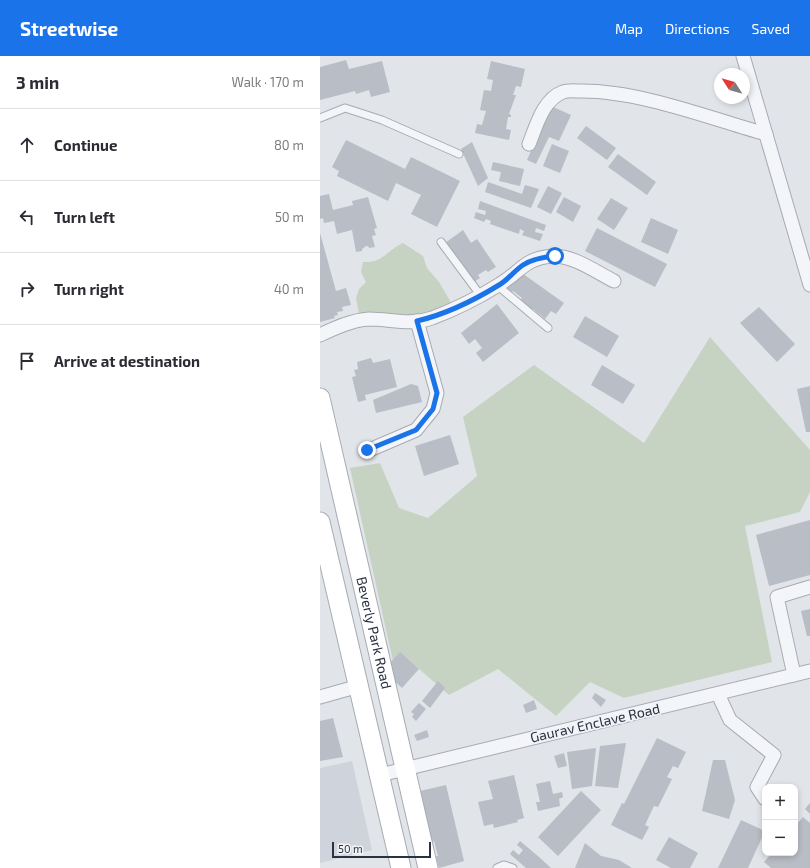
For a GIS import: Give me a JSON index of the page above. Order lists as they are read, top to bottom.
{
  "streets": {
    "main road": ["Beverly Park Road"],
    "street": ["Gaurav Enclave Road"]
  },
  "crossings": [
    ["Beverly Park Road", "Gaurav Enclave Road"]
  ],
  "scale_bar": "50 m",
  "north": "top left",
  "page": {
    "header": "Streetwise",
    "nav": ["Map", "Directions", "Saved"],
    "heading": ["3 min", "Walk · 170 m"],
    "list": [
      ["Continue", "80 m"],
      ["Turn left", "50 m"],
      ["Turn right", "40 m"],
      "Arrive at destination"
    ],
    "map_buttons": ["+", "−"],
    "scale": "50 m"
  }
}
